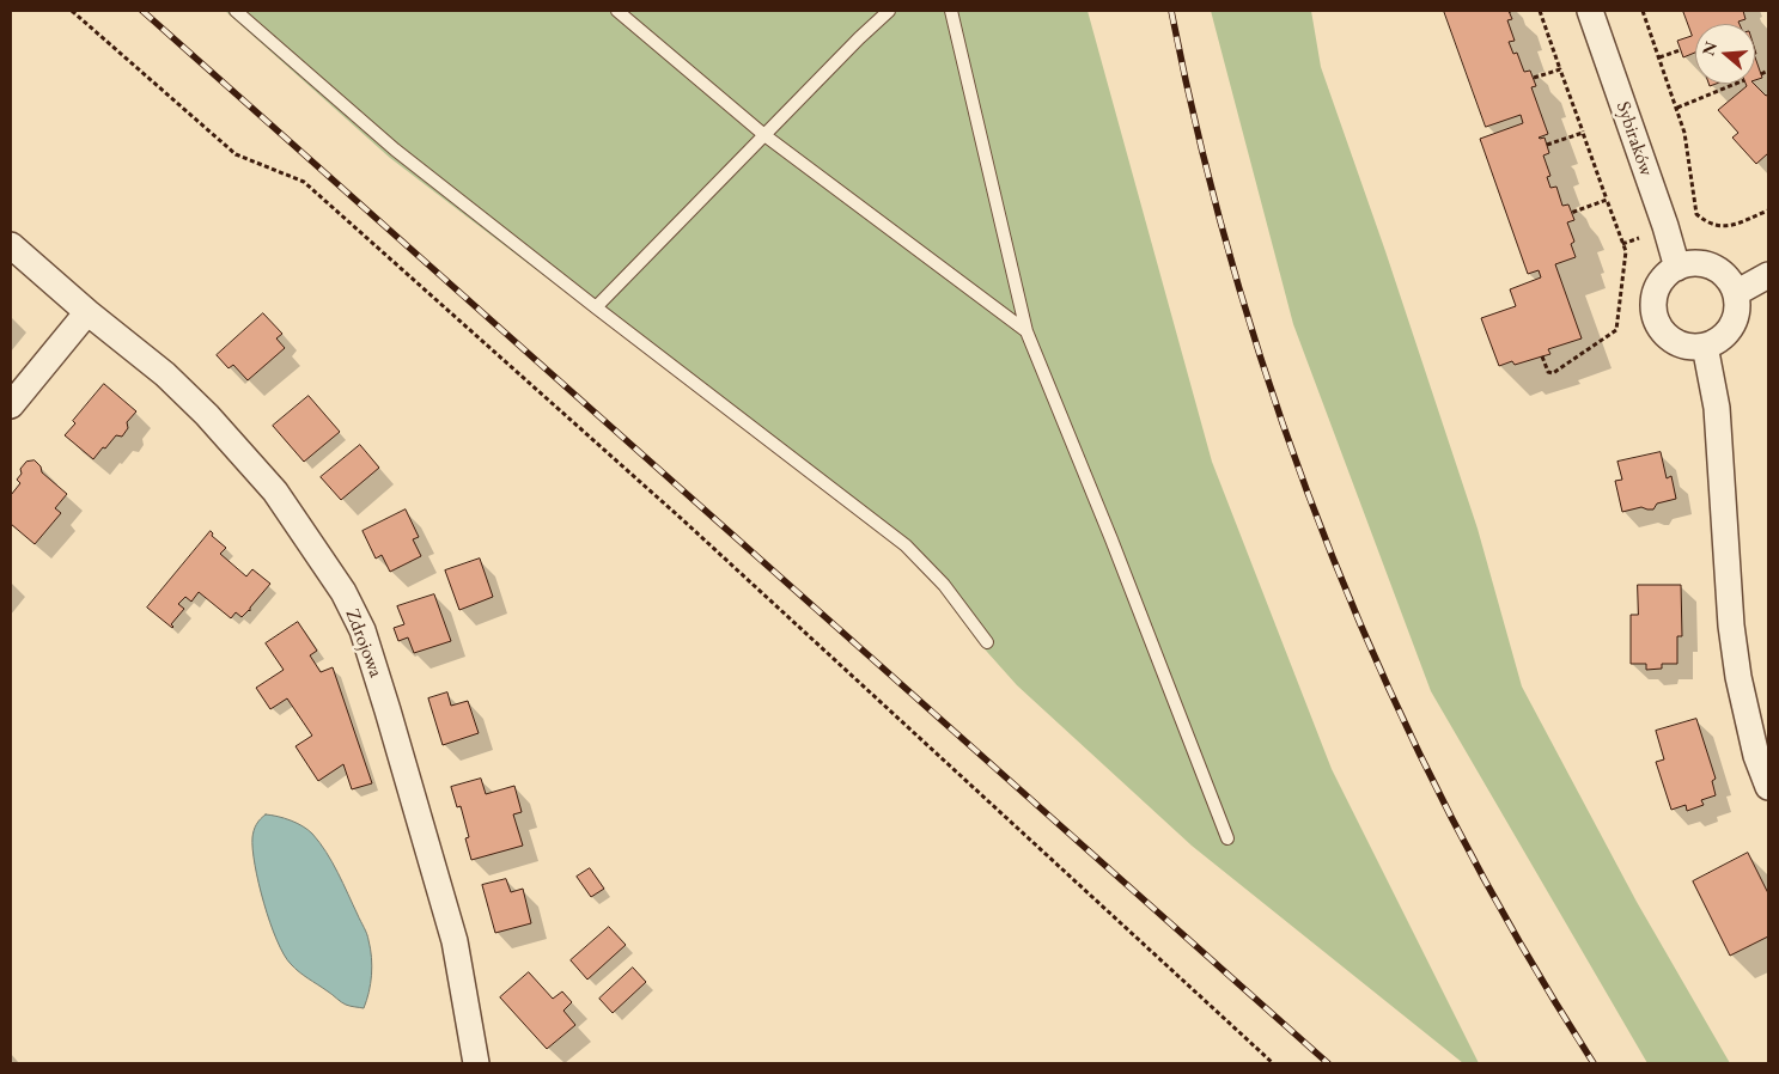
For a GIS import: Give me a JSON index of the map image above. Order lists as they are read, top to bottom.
{
  "streets": {
    "street": ["Sybiraków", "Zdrojowa"]
  },
  "north": "left"
}
